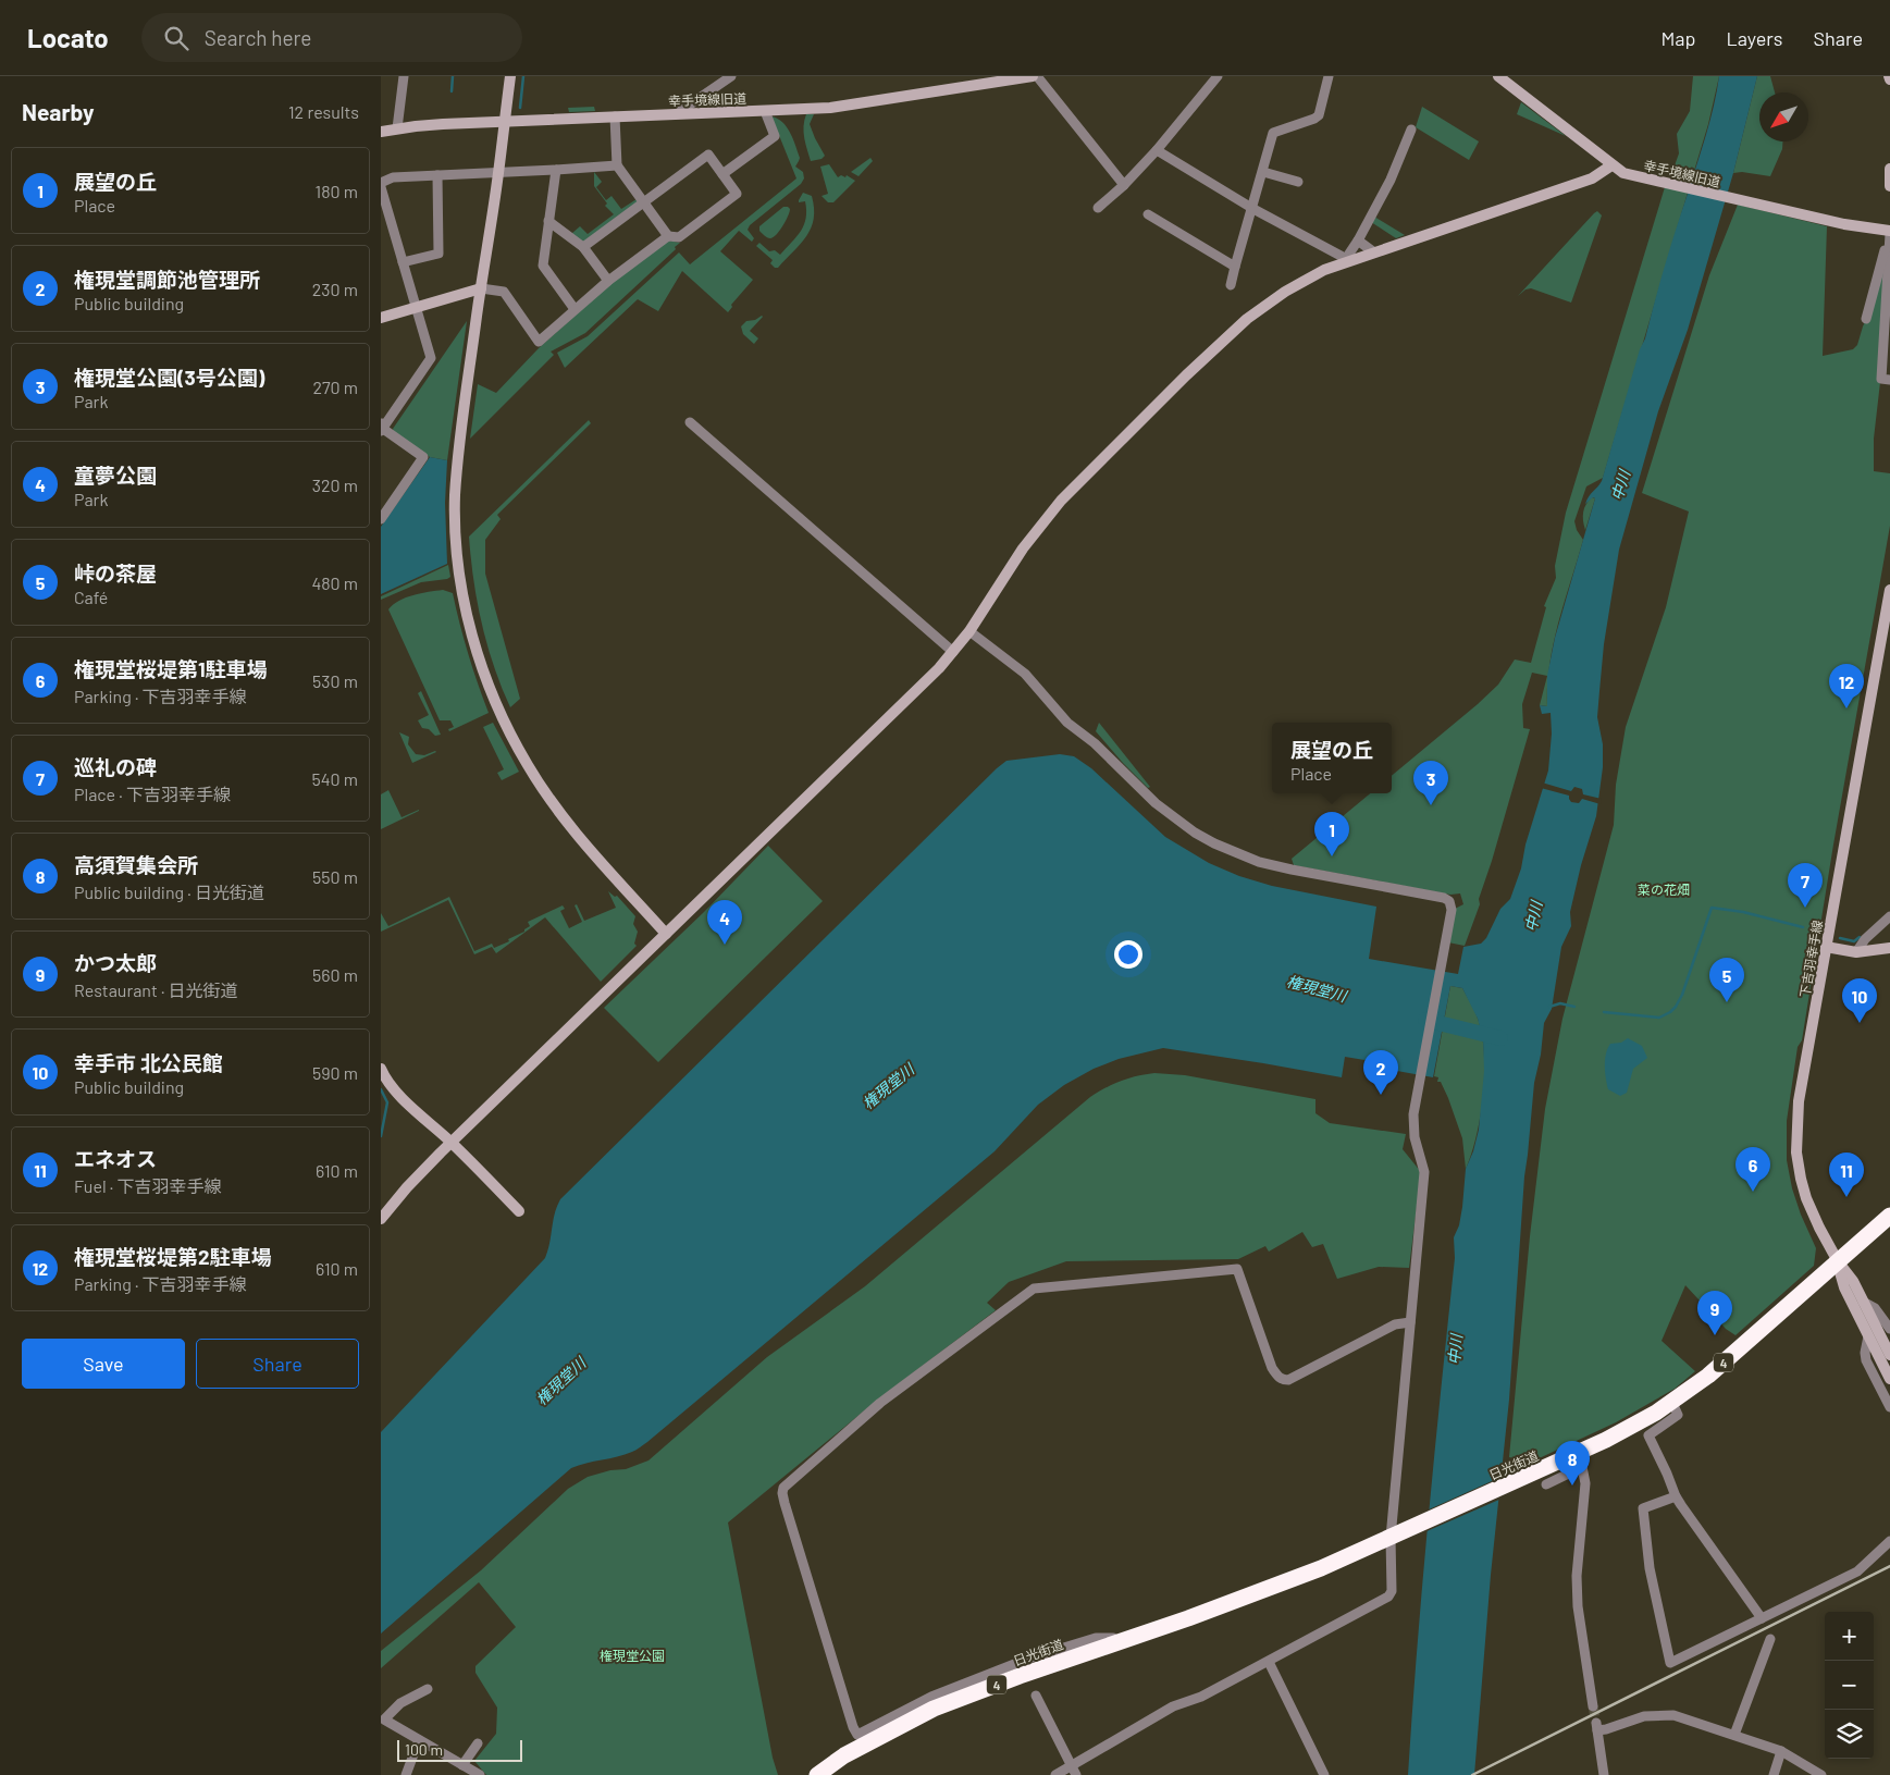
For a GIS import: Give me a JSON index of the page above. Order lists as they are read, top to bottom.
{
  "streets": {
    "highway": ["4", "日光街道"],
    "street": ["幸手境線旧道", "下吉羽幸手線"]
  },
  "crossings": [
    ["下吉羽幸手線", "日光街道"]
  ],
  "water": ["中川", "権現堂川"],
  "parks": ["菜の花畑", "権現堂公園"],
  "scale_bar": "100 m",
  "north": "bottom left",
  "page": {
    "header": "Locato",
    "search": "Search here",
    "nav": ["Map", "Layers", "Share"],
    "heading": ["Nearby", "12 results"],
    "list": [
      {
        "mark": "1",
        "name": "展望の丘",
        "note": "Place",
        "value": "180 m"
      },
      {
        "mark": "2",
        "name": "権現堂調節池管理所",
        "note": "Public building",
        "value": "230 m"
      },
      {
        "mark": "3",
        "name": "権現堂公園(3号公園)",
        "note": "Park",
        "value": "270 m"
      },
      {
        "mark": "4",
        "name": "童夢公園",
        "note": "Park",
        "value": "320 m"
      },
      {
        "mark": "5",
        "name": "峠の茶屋",
        "note": "Café",
        "value": "480 m"
      },
      {
        "mark": "6",
        "name": "権現堂桜堤第1駐車場",
        "note": "Parking · 下吉羽幸手線",
        "value": "530 m"
      },
      {
        "mark": "7",
        "name": "巡礼の碑",
        "note": "Place · 下吉羽幸手線",
        "value": "540 m"
      },
      {
        "mark": "8",
        "name": "高須賀集会所",
        "note": "Public building · 日光街道",
        "value": "550 m"
      },
      {
        "mark": "9",
        "name": "かつ太郎",
        "note": "Restaurant · 日光街道",
        "value": "560 m"
      },
      {
        "mark": "10",
        "name": "幸手市 北公民館",
        "note": "Public building",
        "value": "590 m"
      },
      {
        "mark": "11",
        "name": "エネオス",
        "note": "Fuel · 下吉羽幸手線",
        "value": "610 m"
      },
      {
        "mark": "12",
        "name": "権現堂桜堤第2駐車場",
        "note": "Parking · 下吉羽幸手線",
        "value": "610 m"
      }
    ],
    "pins": [
      "12",
      "3",
      "1",
      "7",
      "4",
      "5",
      "10",
      "2",
      "6",
      "11",
      "9",
      "8"
    ],
    "popup": ["展望の丘", "Place"],
    "buttons": ["Save", "Share"],
    "map_buttons": ["+", "−"],
    "scale": "100 m"
  }
}
